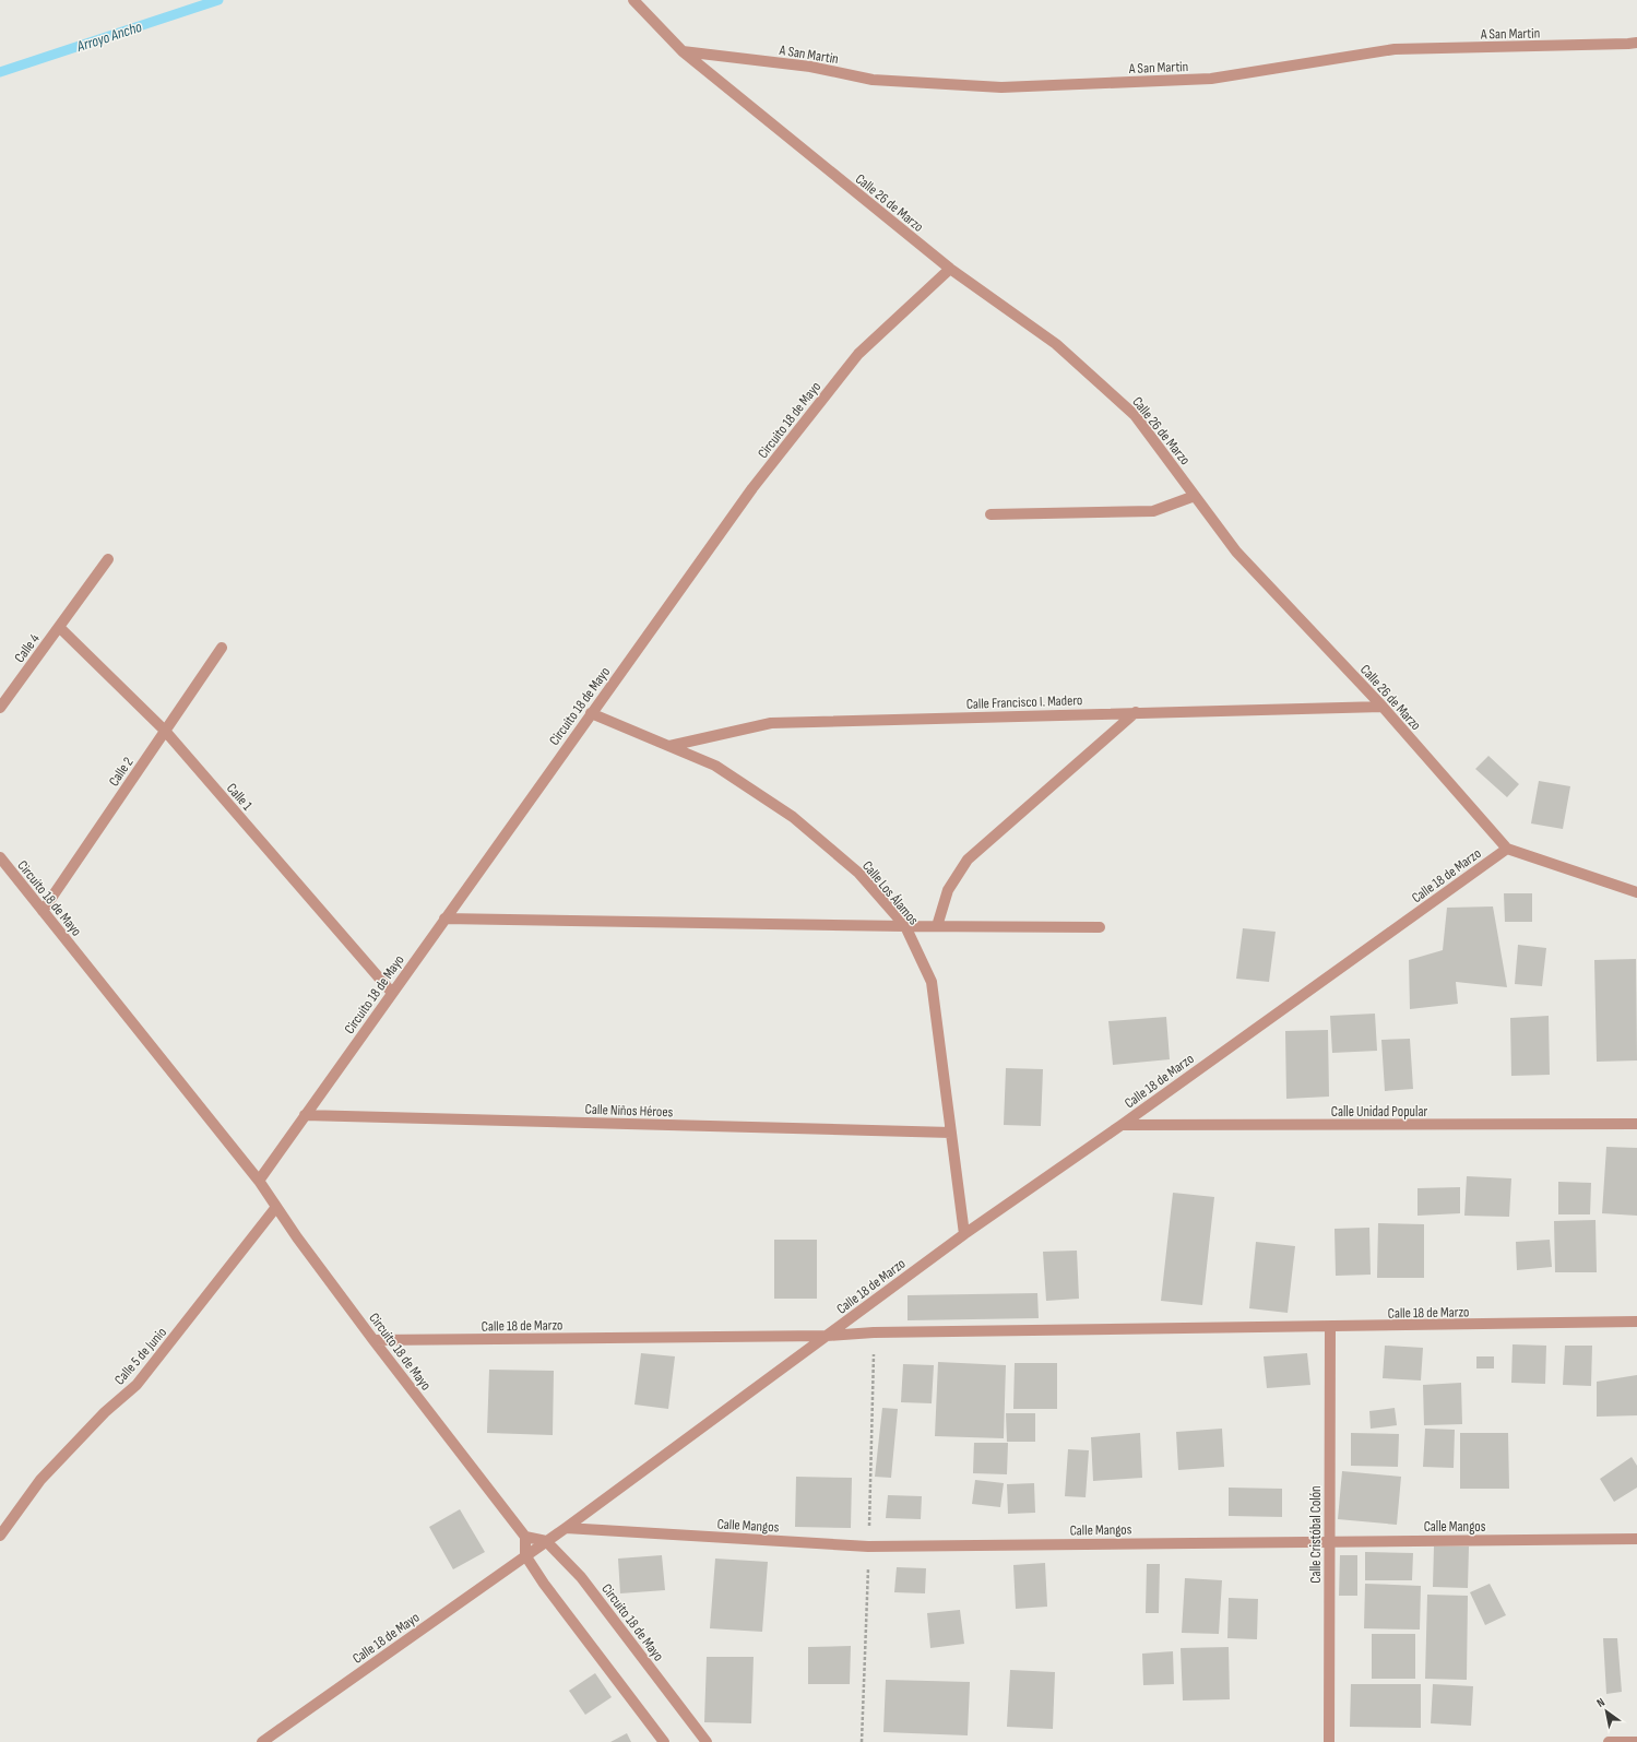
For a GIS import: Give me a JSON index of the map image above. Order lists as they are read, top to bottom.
{
  "streets": {
    "street": [
      "A San Martin",
      "Calle 26 de Marzo",
      "Circuito 18 de Mayo",
      "Calle 4",
      "Calle Francisco I. Madero",
      "Calle 2",
      "Calle 1",
      "Calle 18 de Marzo",
      "Calle Los Álamos",
      "Calle Niños Héroes",
      "Calle Unidad Popular",
      "Calle 5 de Junio",
      "Calle Mangos",
      "Calle Cristóbal Colón",
      "Calle 18 de Mayo"
    ]
  },
  "crossings": [
    ["A San Martin", "Calle 26 de Marzo"],
    ["Calle 26 de Marzo", "Circuito 18 de Mayo"],
    ["Calle 26 de Marzo", "Calle Francisco I. Madero"],
    ["Calle 26 de Marzo", "Calle 18 de Marzo"],
    ["Circuito 18 de Mayo", "Calle 2"],
    ["Circuito 18 de Mayo", "Calle 1"],
    ["Circuito 18 de Mayo", "Calle 18 de Marzo"],
    ["Circuito 18 de Mayo", "Calle Los Álamos"],
    ["Circuito 18 de Mayo", "Calle Niños Héroes"],
    ["Circuito 18 de Mayo", "Calle 5 de Junio"],
    ["Calle 4", "Calle 1"],
    ["Calle Francisco I. Madero", "Calle Los Álamos"],
    ["Calle 2", "Calle 1"],
    ["Calle 18 de Marzo", "Calle Los Álamos"],
    ["Calle 18 de Marzo", "Calle Unidad Popular"],
    ["Calle 18 de Marzo", "Calle Mangos"],
    ["Calle 18 de Marzo", "Calle Cristóbal Colón"],
    ["Calle 18 de Marzo", "Calle 18 de Mayo"],
    ["Calle Los Álamos", "Calle Niños Héroes"],
    ["Calle Mangos", "Calle Cristóbal Colón"]
  ],
  "water": ["Arroyo Ancho"],
  "north": "top left"
}
